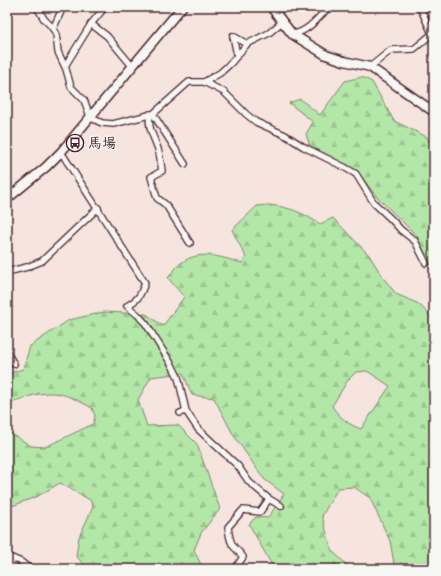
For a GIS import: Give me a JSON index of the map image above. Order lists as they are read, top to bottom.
{
  "places": {
    "bus stop": ["馬場"]
  }
}
